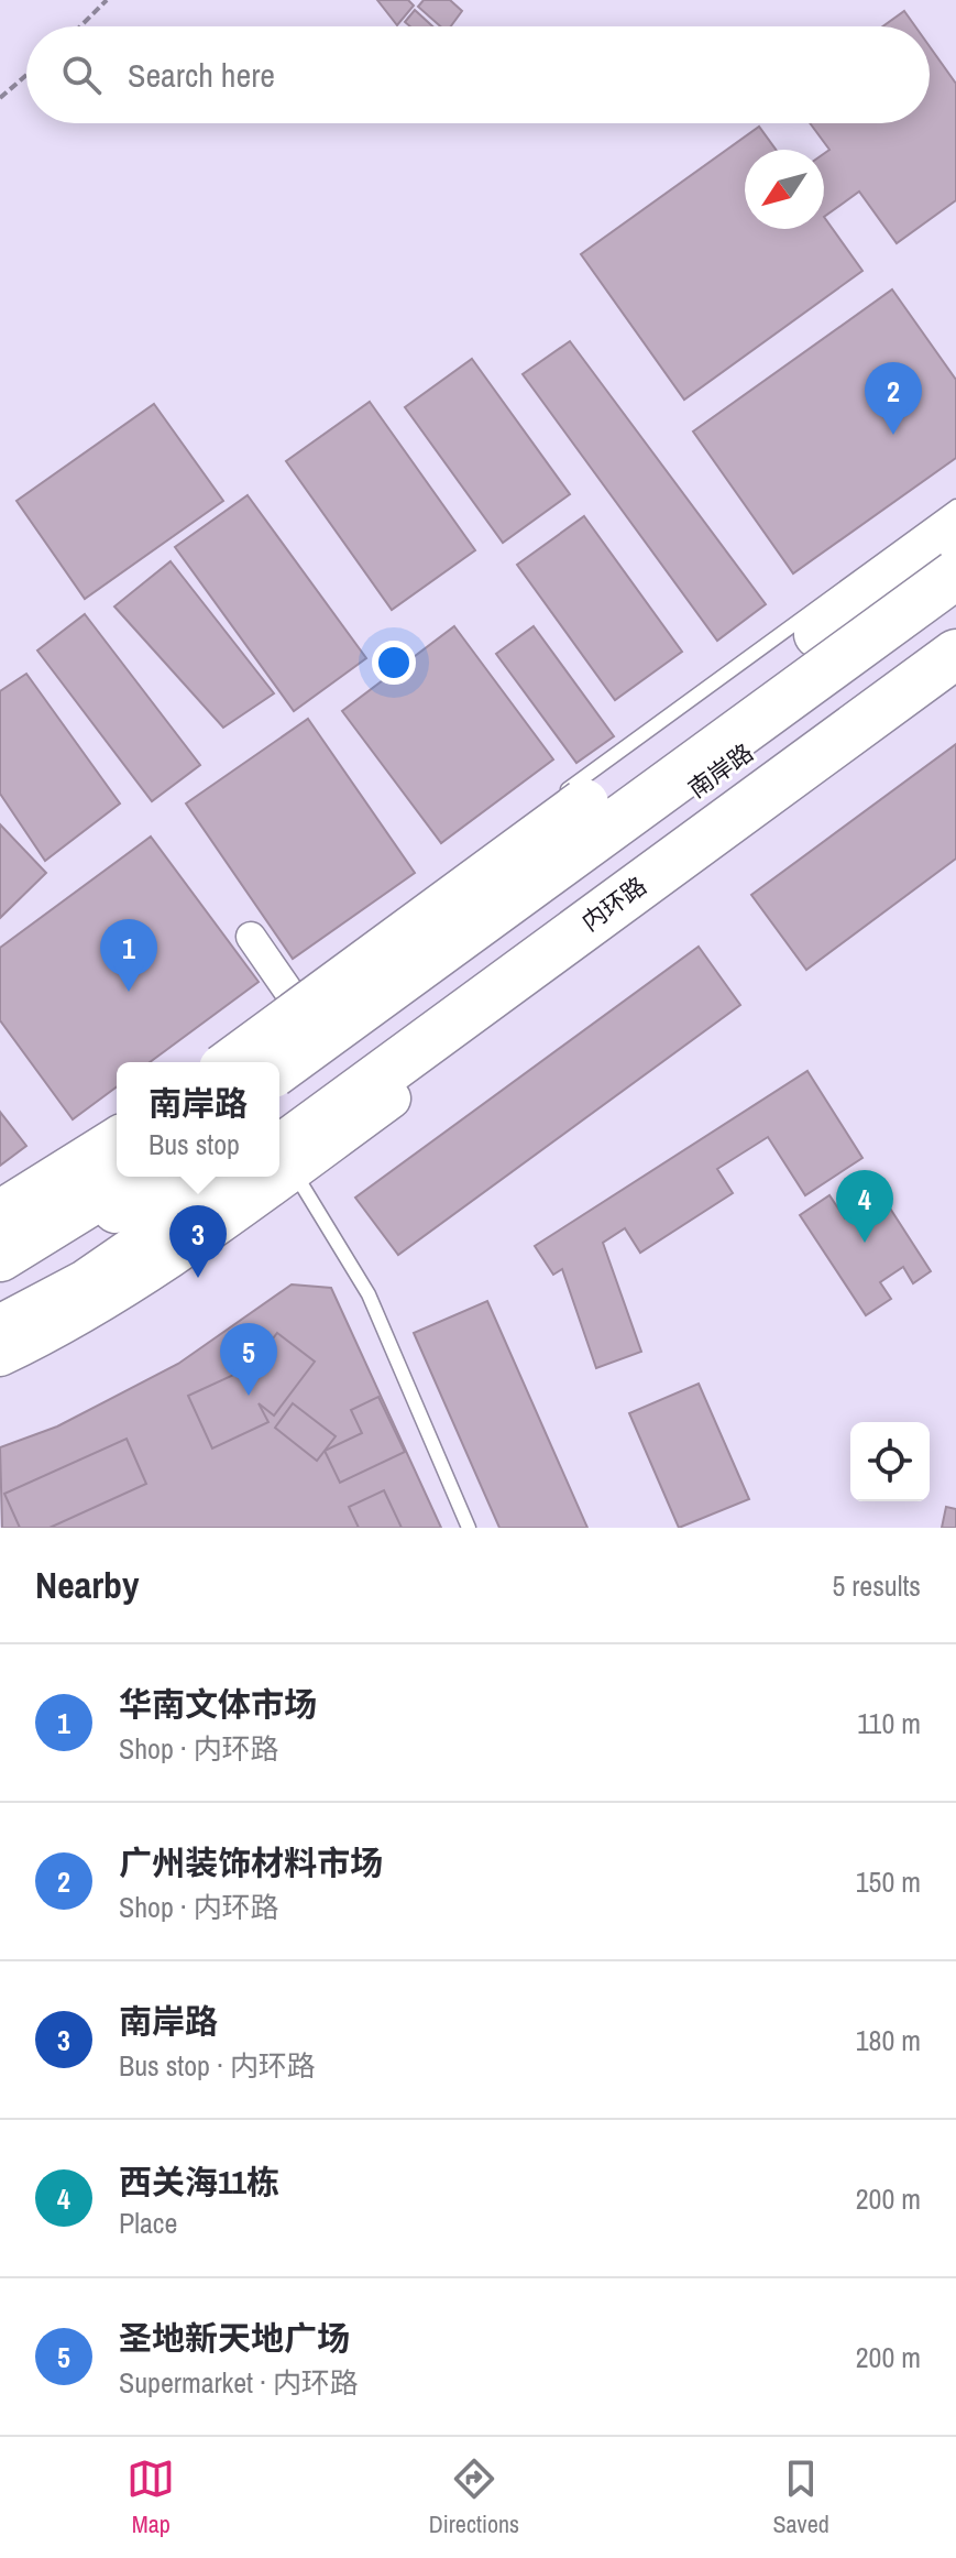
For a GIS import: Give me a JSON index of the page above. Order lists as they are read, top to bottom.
{
  "streets": {
    "highway": ["内环路"],
    "main road": ["南岸路"]
  },
  "north": "bottom left",
  "page": {
    "search": "Search here",
    "pins": [
      "2",
      "1",
      "4",
      "3",
      "5"
    ],
    "popup": ["南岸路", "Bus stop"],
    "heading": ["Nearby", "5 results"],
    "list": [
      {
        "mark": "1",
        "name": "华南文体市场",
        "note": "Shop · 内环路",
        "value": "110 m"
      },
      {
        "mark": "2",
        "name": "广州装饰材料市场",
        "note": "Shop · 内环路",
        "value": "150 m"
      },
      {
        "mark": "3",
        "name": "南岸路",
        "note": "Bus stop · 内环路",
        "value": "180 m"
      },
      {
        "mark": "4",
        "name": "西关海11栋",
        "note": "Place",
        "value": "200 m"
      },
      {
        "mark": "5",
        "name": "圣地新天地广场",
        "note": "Supermarket · 内环路",
        "value": "200 m"
      }
    ],
    "nav": ["Map", "Directions", "Saved"]
  }
}
